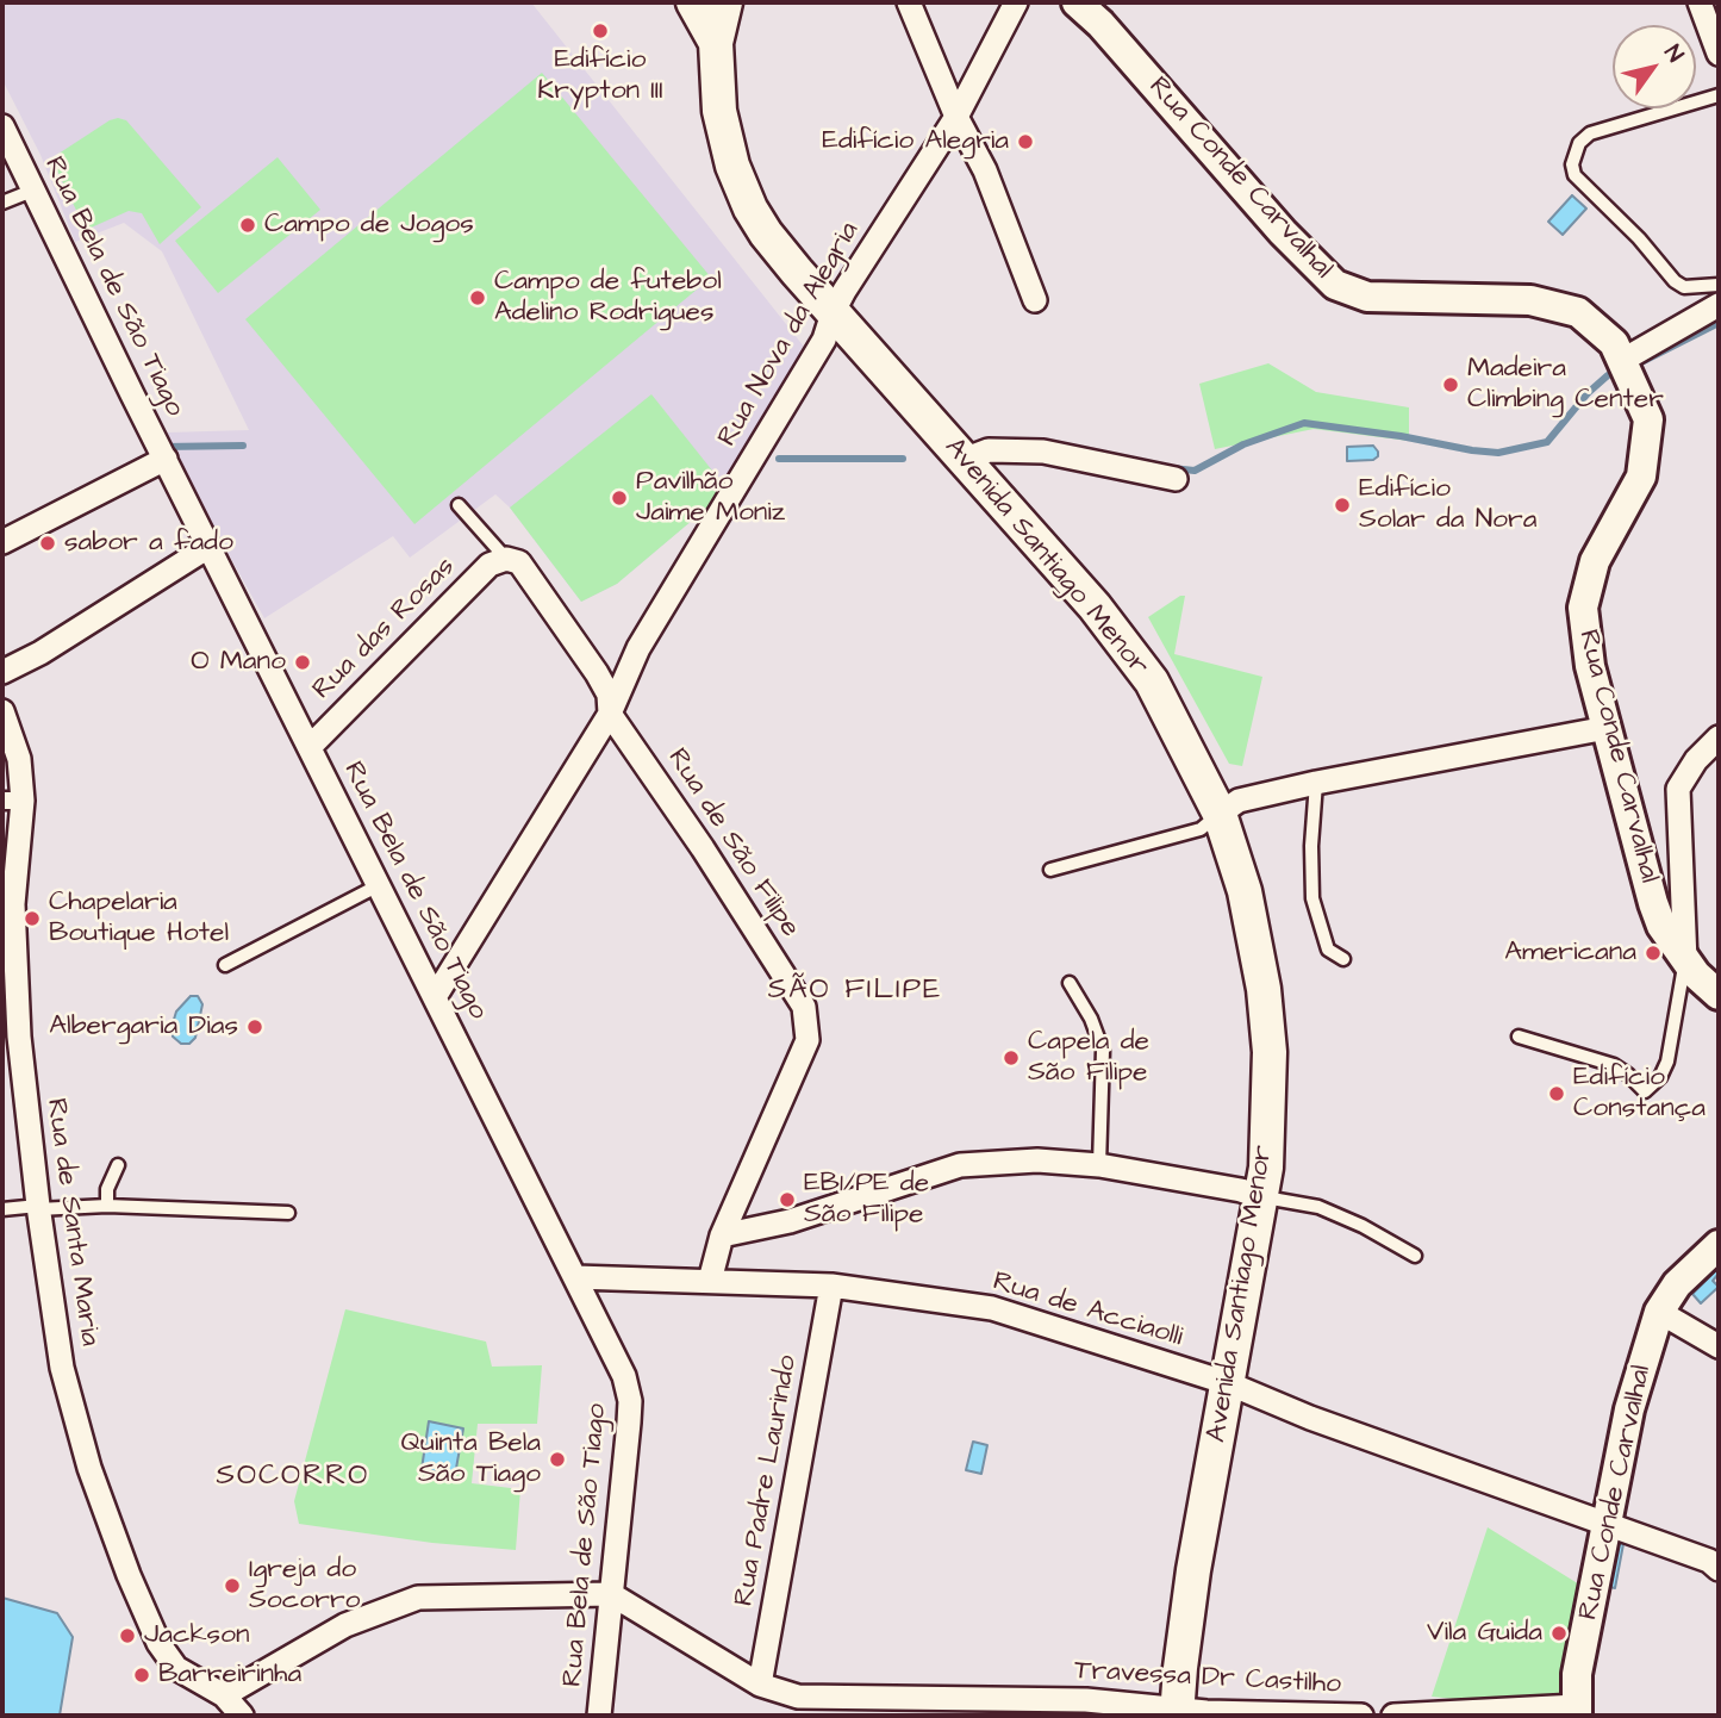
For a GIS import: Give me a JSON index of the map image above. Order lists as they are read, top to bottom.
{
  "streets": {
    "main road": ["Avenida Santiago Menor"],
    "street": [
      "Rua Conde Carvalhal",
      "Rua Bela de São Tiago",
      "Rua Nova da Alegria",
      "Rua das Rosas",
      "Rua de São Filipe",
      "Rua de Santa Maria",
      "Rua de Acciaolli",
      "Rua Padre Laurindo",
      "Travessa Dr Castilho"
    ]
  },
  "crossings": [
    ["Rua Conde Carvalhal", "Rua de Acciaolli"],
    ["Rua Bela de São Tiago", "Rua Nova da Alegria"],
    ["Rua Bela de São Tiago", "Rua das Rosas"],
    ["Rua Bela de São Tiago", "Rua de Acciaolli"],
    ["Rua Bela de São Tiago", "Travessa Dr Castilho"],
    ["Rua Nova da Alegria", "Avenida Santiago Menor"],
    ["Rua Nova da Alegria", "Rua de São Filipe"],
    ["Avenida Santiago Menor", "Rua de Acciaolli"],
    ["Avenida Santiago Menor", "Travessa Dr Castilho"],
    ["Rua das Rosas", "Rua de São Filipe"],
    ["Rua de São Filipe", "Rua de Acciaolli"],
    ["Rua de Acciaolli", "Rua Padre Laurindo"],
    ["Rua Padre Laurindo", "Travessa Dr Castilho"]
  ],
  "districts": ["SÃO FILIPE", "SOCORRO"],
  "places": [
    "Edifício Krypton III",
    "Edifício Alegria",
    "Campo de Jogos",
    "Campo de futebol Adelino Rodrigues",
    "Madeira Climbing Center",
    "Pavilhão Jaime Moniz",
    "Edifício Solar da Nora",
    "sabor a fado",
    "O Mano",
    "Chapelaria Boutique Hotel",
    "Americana",
    "Albergaria Dias",
    "Capela de São Filipe",
    "Edifício Constança",
    "EB1/PE de São Filipe",
    "Quinta Bela São Tiago",
    "Igreja do Socorro",
    "Vila Guida",
    "Jackson",
    "Barreirinha"
  ],
  "north": "top right"
}
